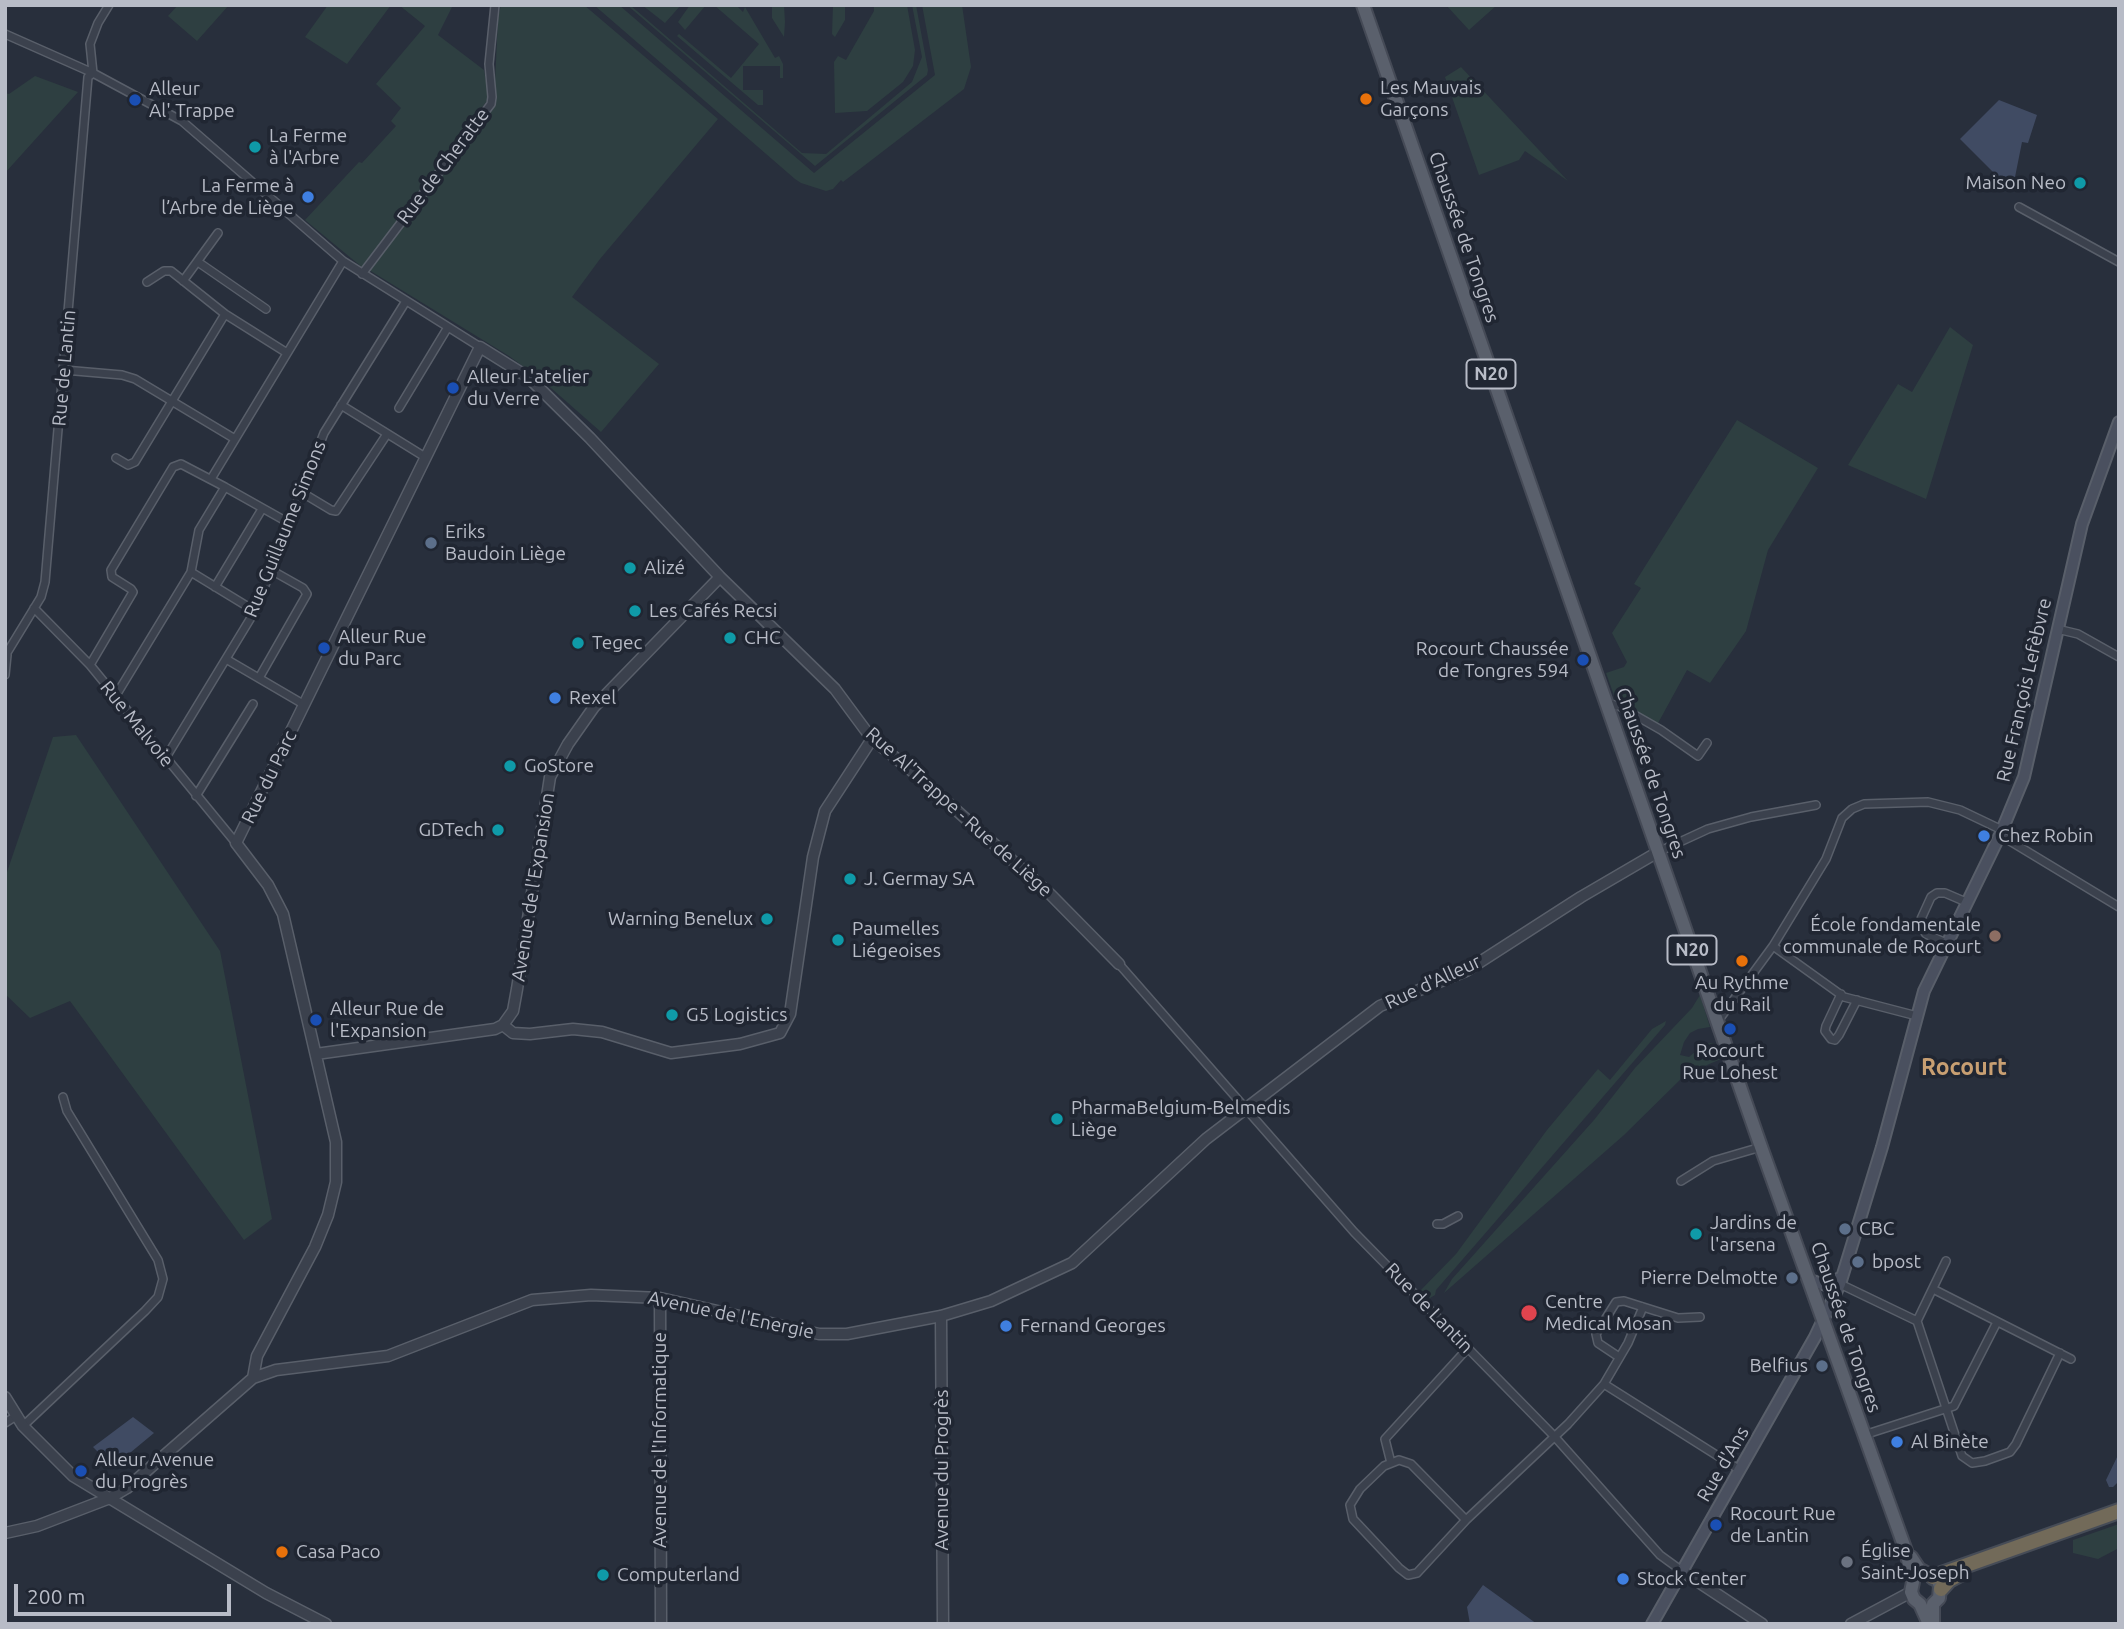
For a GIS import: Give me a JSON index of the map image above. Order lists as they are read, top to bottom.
{
  "streets": {
    "main road": [
      "Chaussée de Tongres",
      "N20",
      "Rue François Lefèbvre",
      "Rue d'Ans"
    ],
    "street": [
      "Rue de Cheratte",
      "Rue de Lantin",
      "Rue Guillaume Simons",
      "Rue Malvoie",
      "Rue du Parc",
      "Rue Al'Trappe - Rue de Liège",
      "Avenue de l'Expansion",
      "Rue d'Alleur",
      "Avenue de l'Energie",
      "Avenue de l'Informatique",
      "Avenue du Progrès"
    ]
  },
  "crossings": [
    ["Rue de Cheratte", "Rue Al'Trappe - Rue de Liège"],
    ["Chaussée de Tongres", "Rue François Lefèbvre"],
    ["Chaussée de Tongres", "Rue d'Alleur"],
    ["Chaussée de Tongres", "Rue d'Ans"],
    ["Rue de Lantin", "Rue Malvoie"],
    ["Rue de Lantin", "Rue Al'Trappe - Rue de Liège"],
    ["Rue de Lantin", "Rue d'Alleur"],
    ["Rue de Lantin", "Rue d'Ans"],
    ["Rue Guillaume Simons", "Rue Malvoie"],
    ["Rue Guillaume Simons", "Rue Al'Trappe - Rue de Liège"],
    ["Rue François Lefèbvre", "Rue d'Ans"],
    ["Rue Malvoie", "Rue du Parc"],
    ["Rue du Parc", "Rue Al'Trappe - Rue de Liège"],
    ["Rue du Parc", "Avenue de l'Energie"],
    ["Rue Al'Trappe - Rue de Liège", "Avenue de l'Expansion"],
    ["Rue d'Alleur", "Avenue de l'Energie"],
    ["Avenue de l'Energie", "Avenue de l'Informatique"],
    ["Avenue de l'Energie", "Avenue du Progrès"]
  ],
  "districts": ["Rocourt"],
  "places": [
    "Les Mauvais Garçons",
    "Alleur Al' Trappe",
    "La Ferme à l'Arbre",
    "Maison Neo",
    "La Ferme à l’Arbre de Liège",
    "Alleur L'atelier du Verre",
    "Eriks Baudoin Liège",
    "Alizé",
    "Les Cafés Recsi",
    "CHC",
    "Tegec",
    "Alleur Rue du Parc",
    "Rocourt Chaussée de Tongres 594",
    "Rexel",
    "GoStore",
    "GDTech",
    "Chez Robin",
    "J. Germay SA",
    "Warning Benelux",
    "École fondamentale communale de Rocourt",
    "Paumelles Liégeoises",
    "Au Rythme du Rail",
    "G5 Logistics",
    "Alleur Rue de l'Expansion",
    "Rocourt Rue Lohest",
    "PharmaBelgium-Belmedis Liège",
    "CBC",
    "Jardins de l'arsena",
    "bpost",
    "Pierre Delmotte",
    "Centre Medical Mosan",
    "Fernand Georges",
    "Belfius",
    "Al Binète",
    "Alleur Avenue du Progrès",
    "Rocourt Rue de Lantin",
    "Casa Paco",
    "Église Saint-Joseph",
    "Computerland",
    "Stock Center"
  ],
  "scale_bar": "200 m"
}
